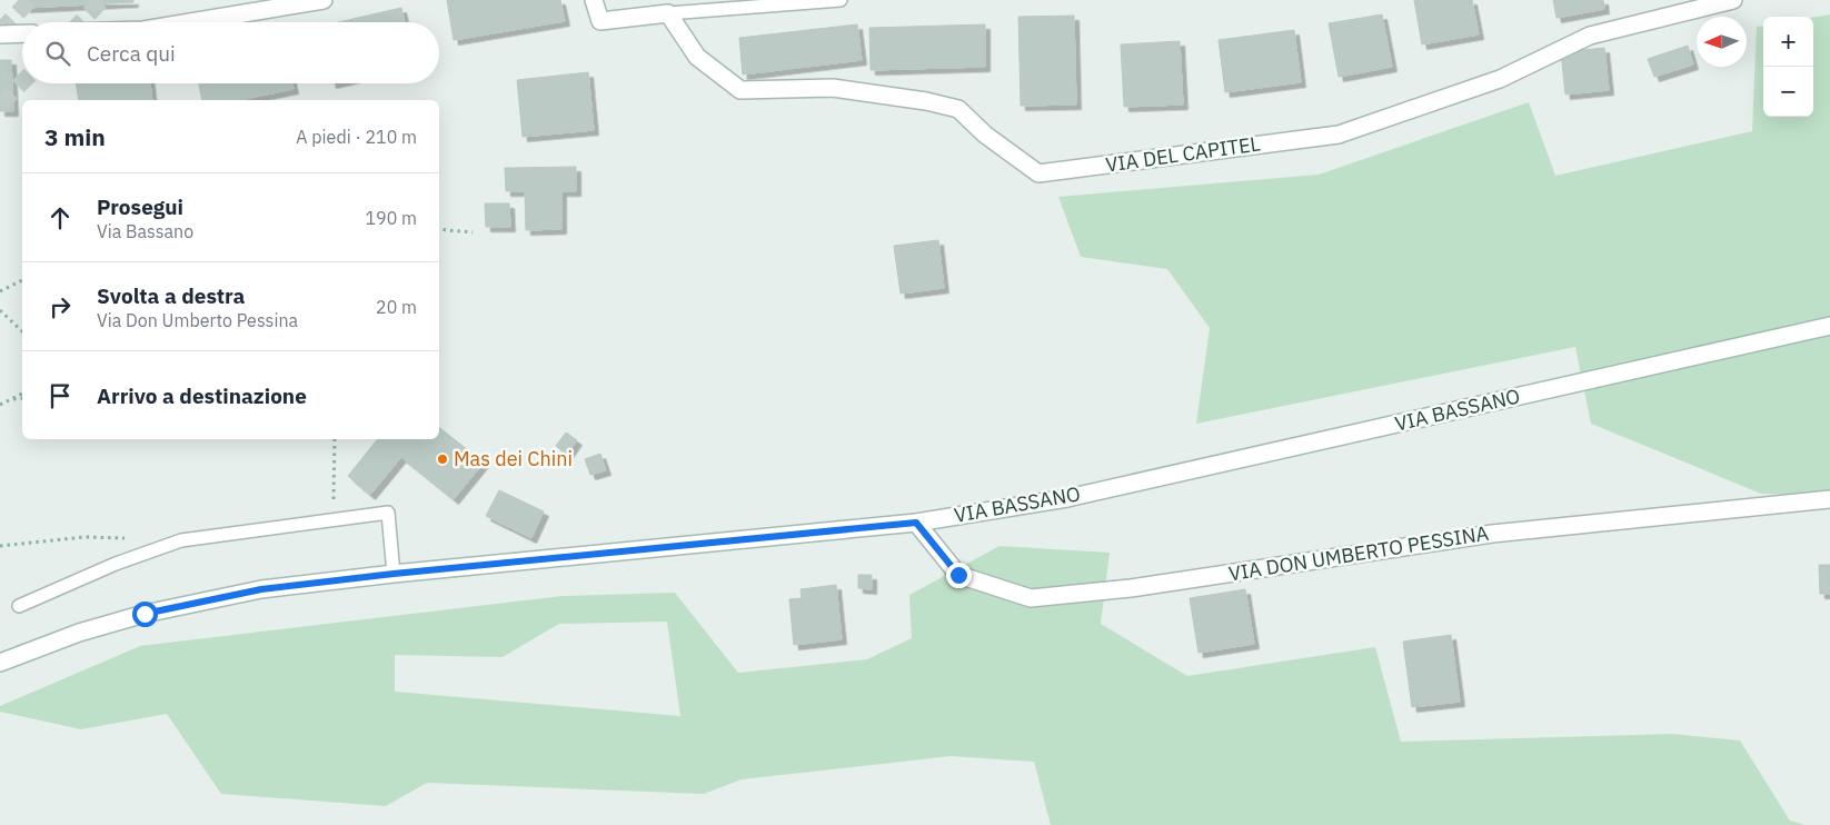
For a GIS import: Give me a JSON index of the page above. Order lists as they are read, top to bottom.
{
  "streets": {
    "street": ["VIA DEL CAPITEL", "VIA BASSANO", "VIA DON UMBERTO PESSINA"]
  },
  "crossings": [
    ["VIA BASSANO", "VIA DON UMBERTO PESSINA"]
  ],
  "places": ["Mas dei Chini"],
  "north": "left",
  "page": {
    "map_buttons": ["+", "−"],
    "search": "Cerca qui",
    "heading": ["3 min", "A piedi · 210 m"],
    "list": [
      ["Prosegui", "Via Bassano", "190 m"],
      ["Svolta a destra", "Via Don Umberto Pessina", "20 m"],
      "Arrivo a destinazione"
    ]
  }
}
